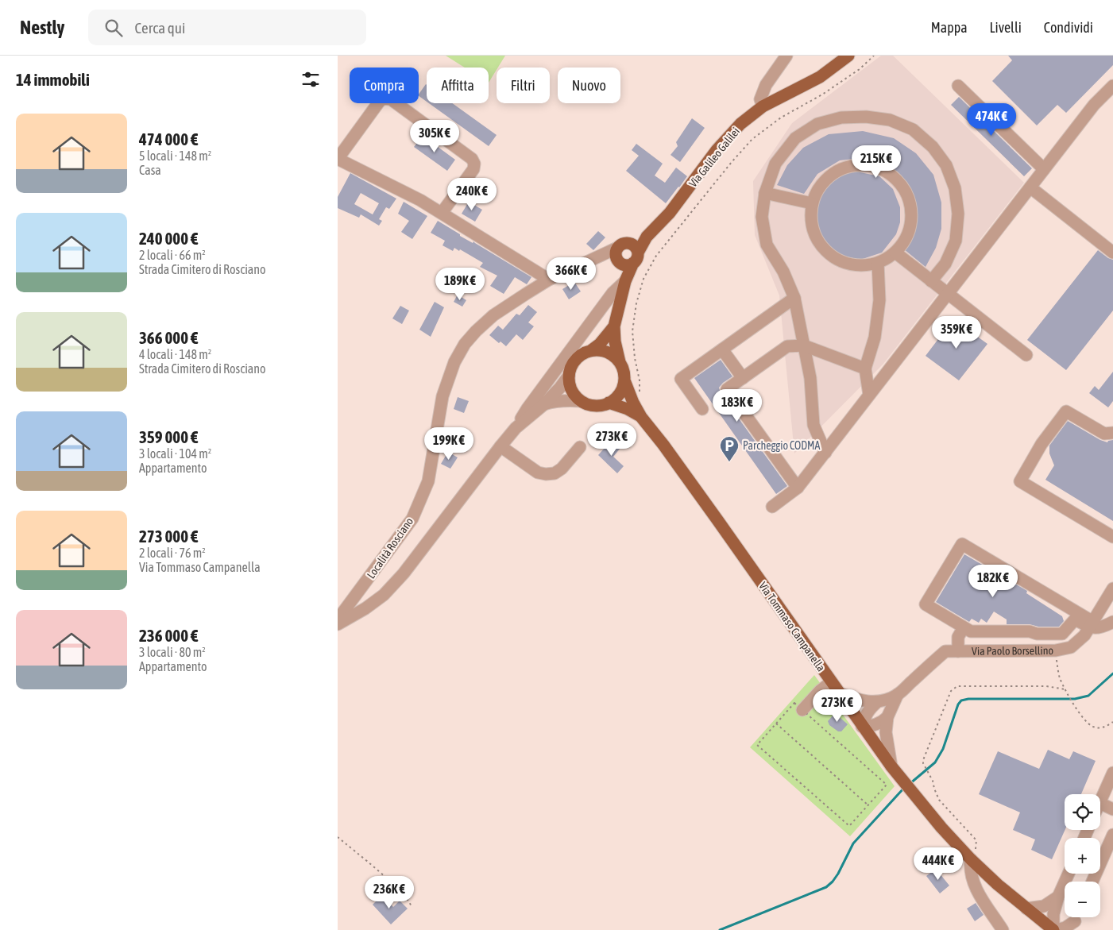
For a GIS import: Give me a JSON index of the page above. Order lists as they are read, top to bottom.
{
  "streets": {
    "main road": ["Via Galileo Galilei", "Via Tommaso Campanella"],
    "street": ["Località Rosciano", "Via Paolo Borsellino"]
  },
  "crossings": [
    ["Via Galileo Galilei", "Località Rosciano"],
    ["Località Rosciano", "Via Tommaso Campanella"],
    ["Via Tommaso Campanella", "Via Paolo Borsellino"]
  ],
  "places": {
    "parking": ["Parcheggio CODMA"]
  },
  "page": {
    "header": "Nestly",
    "search": "Cerca qui",
    "nav": ["Mappa", "Livelli", "Condividi"],
    "heading": "14 immobili",
    "chip": [
      "Compra",
      "Affitta",
      "Filtri",
      "Nuovo"
    ],
    "list": [
      {
        "name": "474 000 €",
        "note": "5 locali · 148 m² · Casa"
      },
      {
        "name": "240 000 €",
        "note": "2 locali · 66 m² · Strada Cimitero di Rosciano"
      },
      {
        "name": "366 000 €",
        "note": "4 locali · 148 m² · Strada Cimitero di Rosciano"
      },
      {
        "name": "359 000 €",
        "note": "3 locali · 104 m² · Appartamento"
      },
      {
        "name": "273 000 €",
        "note": "2 locali · 76 m² · Via Tommaso Campanella"
      },
      {
        "name": "236 000 €",
        "note": "3 locali · 80 m² · Appartamento"
      }
    ],
    "price": [
      "474K €",
      "305K €",
      "215K €",
      "240K €",
      "366K €",
      "189K €",
      "359K €",
      "183K €",
      "273K €",
      "199K €",
      "182K €",
      "273K €",
      "444K €",
      "236K €"
    ],
    "map_buttons": ["+", "−"]
  }
}
